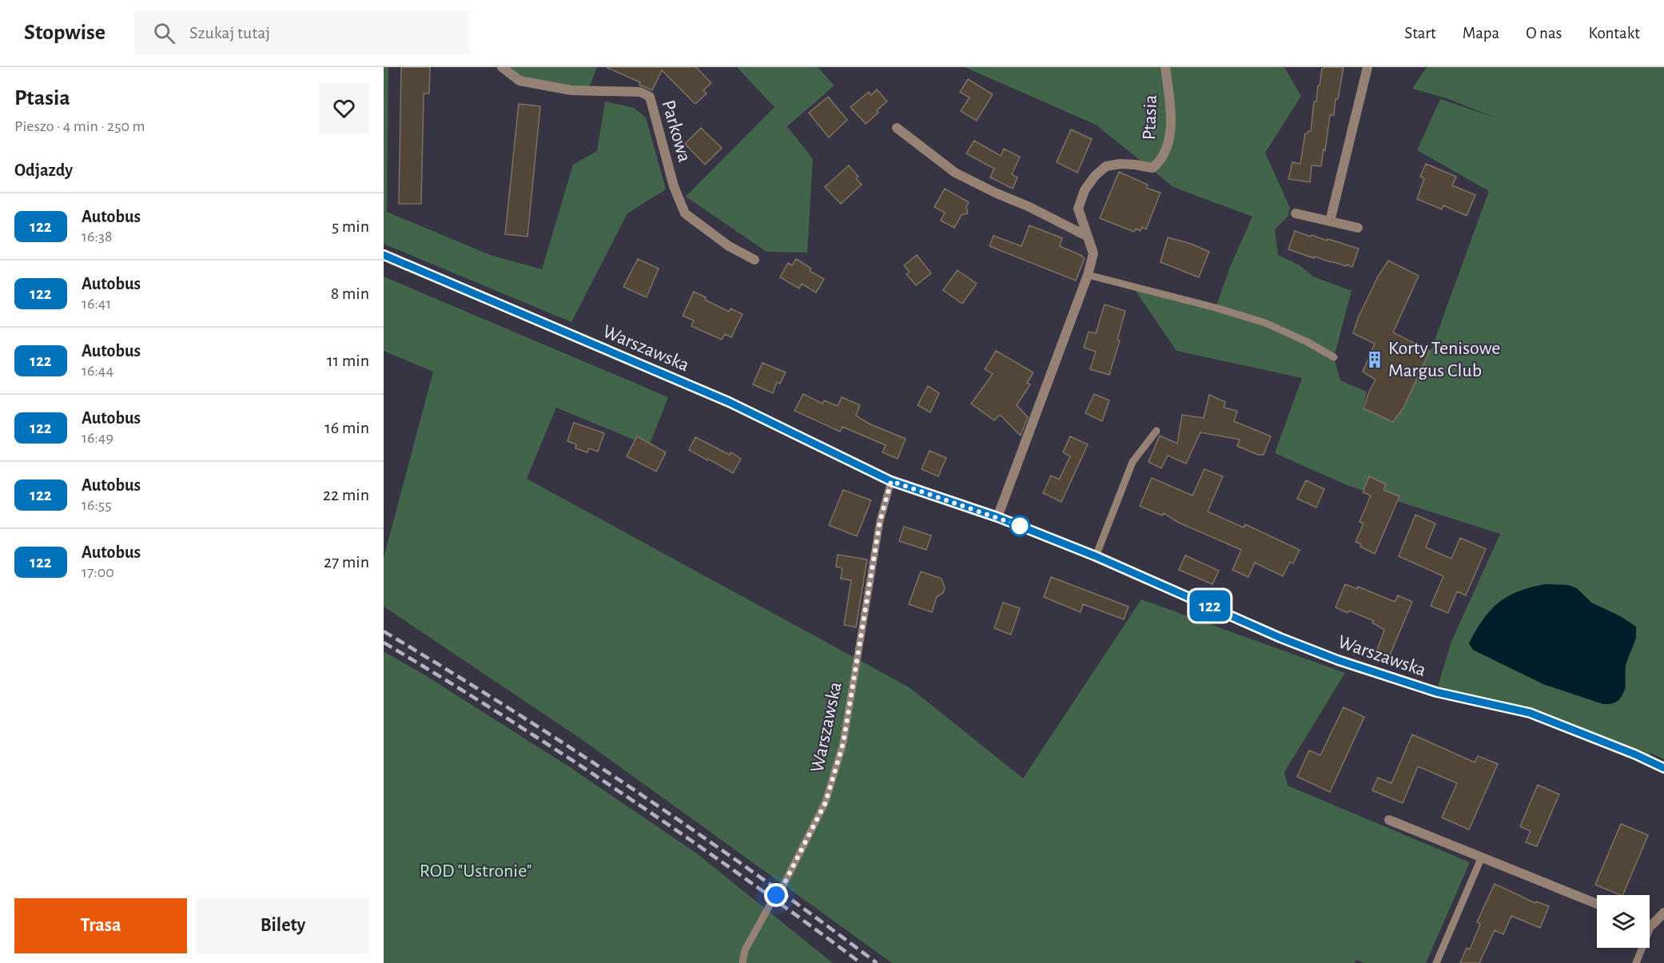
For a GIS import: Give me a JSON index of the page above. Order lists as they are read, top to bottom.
{
  "streets": {
    "street": ["Ptasia", "Parkowa", "Warszawska"]
  },
  "crossings": [
    ["Ptasia", "Warszawska"]
  ],
  "parks": ["ROD \"Ustronie\""],
  "places": {
    "building": ["Korty Tenisowe Margus Club"]
  },
  "lines": ["bus line 122"],
  "page": {
    "header": "Stopwise",
    "search": "Szukaj tutaj",
    "nav": [
      "Start",
      "Mapa",
      "O nas",
      "Kontakt"
    ],
    "heading": [
      ["Ptasia", "Pieszo · 4 min · 250 m"],
      "Odjazdy"
    ],
    "on_map": "122",
    "list": [
      {
        "mark": "122",
        "name": "Autobus",
        "note": "16:38",
        "value": "5 min"
      },
      {
        "mark": "122",
        "name": "Autobus",
        "note": "16:41",
        "value": "8 min"
      },
      {
        "mark": "122",
        "name": "Autobus",
        "note": "16:44",
        "value": "11 min"
      },
      {
        "mark": "122",
        "name": "Autobus",
        "note": "16:49",
        "value": "16 min"
      },
      {
        "mark": "122",
        "name": "Autobus",
        "note": "16:55",
        "value": "22 min"
      },
      {
        "mark": "122",
        "name": "Autobus",
        "note": "17:00",
        "value": "27 min"
      }
    ],
    "buttons": ["Trasa", "Bilety"]
  }
}
